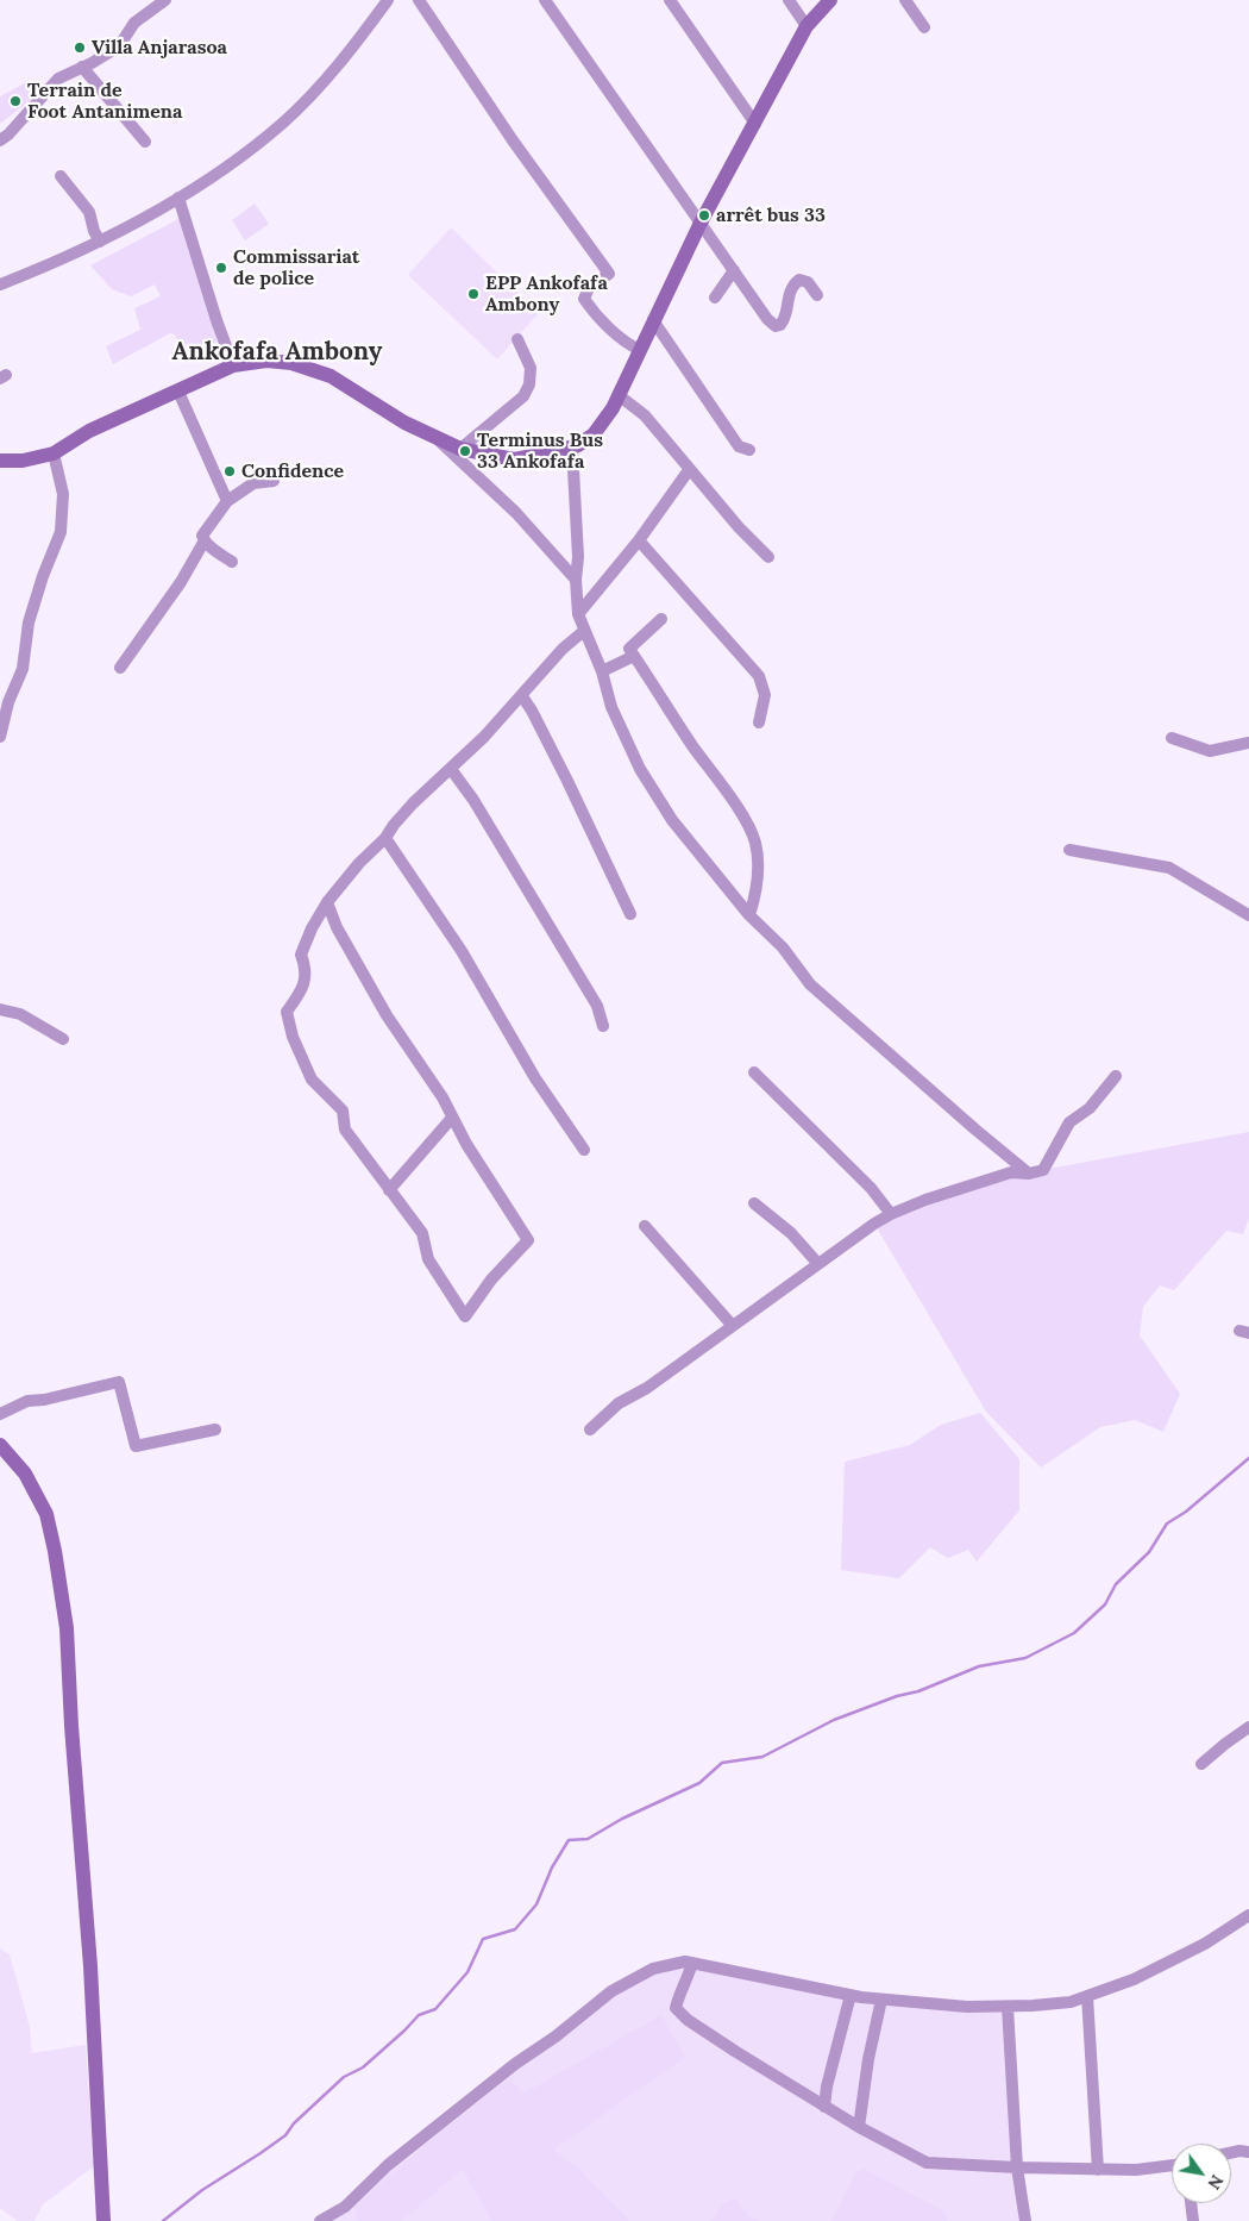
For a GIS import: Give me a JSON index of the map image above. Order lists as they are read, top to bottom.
{
  "districts": ["Ankofafa Ambony"],
  "places": [
    "Villa Anjarasoa",
    "Terrain de Foot Antanimena",
    "arrêt bus 33",
    "Commissariat de police",
    "EPP Ankofafa Ambony",
    "Terminus Bus 33 Ankofafa",
    "Confidence"
  ],
  "north": "bottom right"
}
